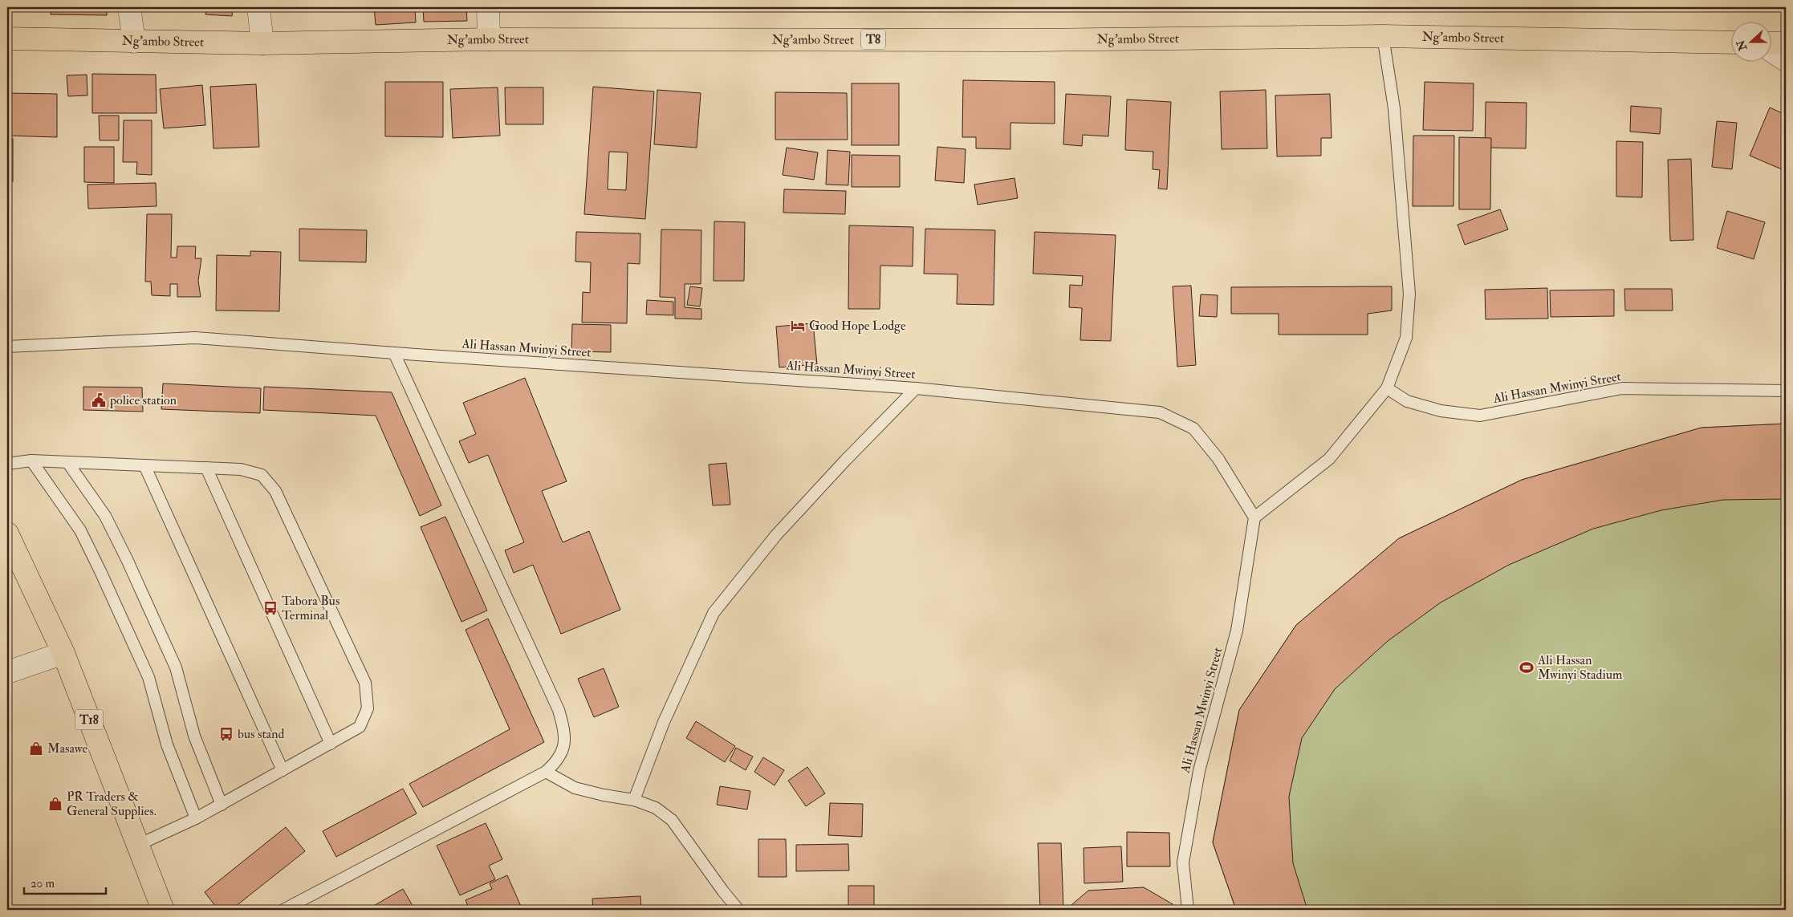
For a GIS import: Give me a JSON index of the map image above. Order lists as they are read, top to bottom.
{
  "streets": {
    "main road": ["Ng’ambo Street", "T8", "T18"],
    "lane": ["Ali Hassan Mwinyi Street"]
  },
  "places": {
    "hotel": ["Good Hope Lodge"],
    "public building": ["police station"],
    "bus stop": ["Tabora Bus Terminal", "bus stand"],
    "sports": ["Ali Hassan Mwinyi Stadium"],
    "shop": ["Masawe", "PR Traders & General Supplies."]
  },
  "scale_bar": "20 m",
  "north": "left"
}
